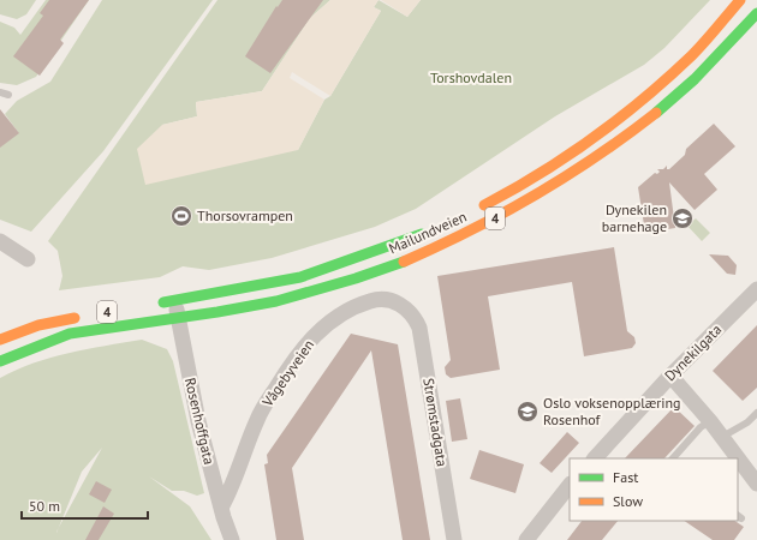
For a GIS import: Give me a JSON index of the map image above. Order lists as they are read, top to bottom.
{
  "streets": {
    "main road": ["4", "Mailundveien"],
    "street": [
      "Dynekilgata",
      "Vågebyveien",
      "Rosenhoffgata",
      "Strømstadgata"
    ]
  },
  "crossings": [
    ["Mailundveien", "Rosenhoffgata"],
    ["Vågebyveien", "Rosenhoffgata"],
    ["Vågebyveien", "Strømstadgata"]
  ],
  "parks": ["Torshovdalen"],
  "places": {
    "sports": ["Thorsovrampen"],
    "school or university": ["Dynekilen barnehage", "Oslo voksenopplæring Rosenhof"]
  },
  "legend": ["Fast", "Slow"],
  "scale_bar": "50 m"
}
